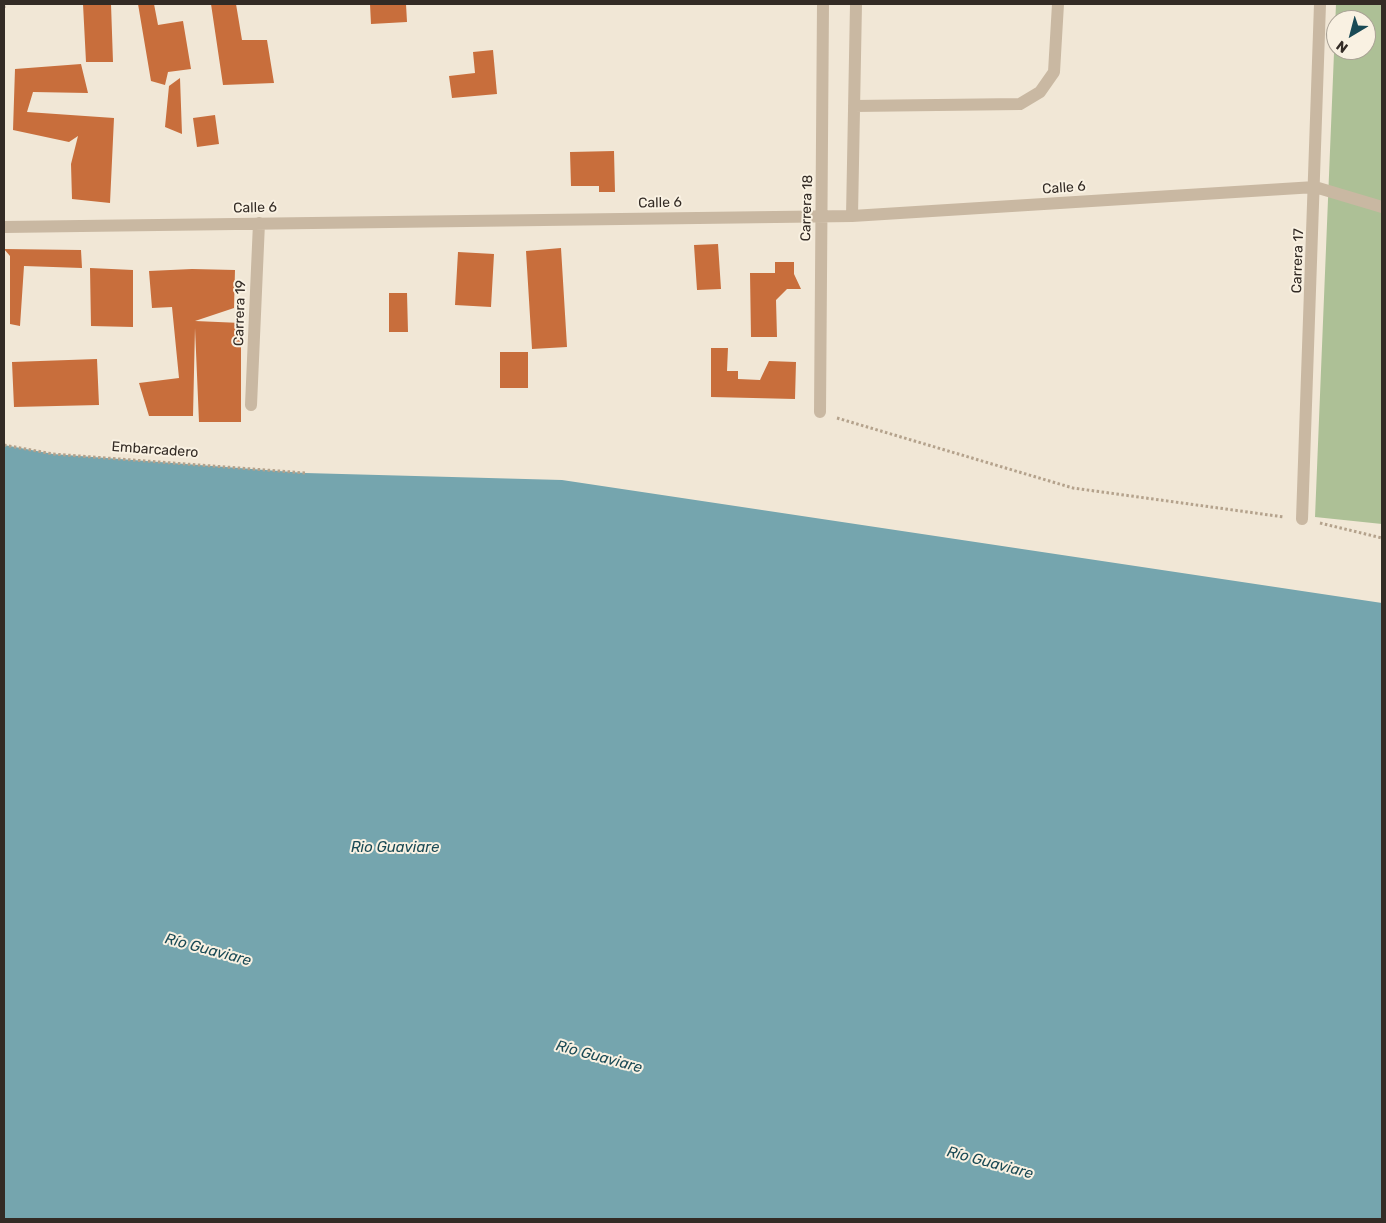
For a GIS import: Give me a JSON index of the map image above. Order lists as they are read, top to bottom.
{
  "streets": {
    "street": [
      "Calle 6",
      "Carrera 18",
      "Carrera 17",
      "Carrera 19"
    ],
    "path": ["Embarcadero"]
  },
  "crossings": [
    ["Calle 6", "Carrera 18"],
    ["Calle 6", "Carrera 17"],
    ["Calle 6", "Carrera 19"]
  ],
  "water": ["Rio Guaviare", "Río Guaviare"],
  "north": "bottom left"
}
